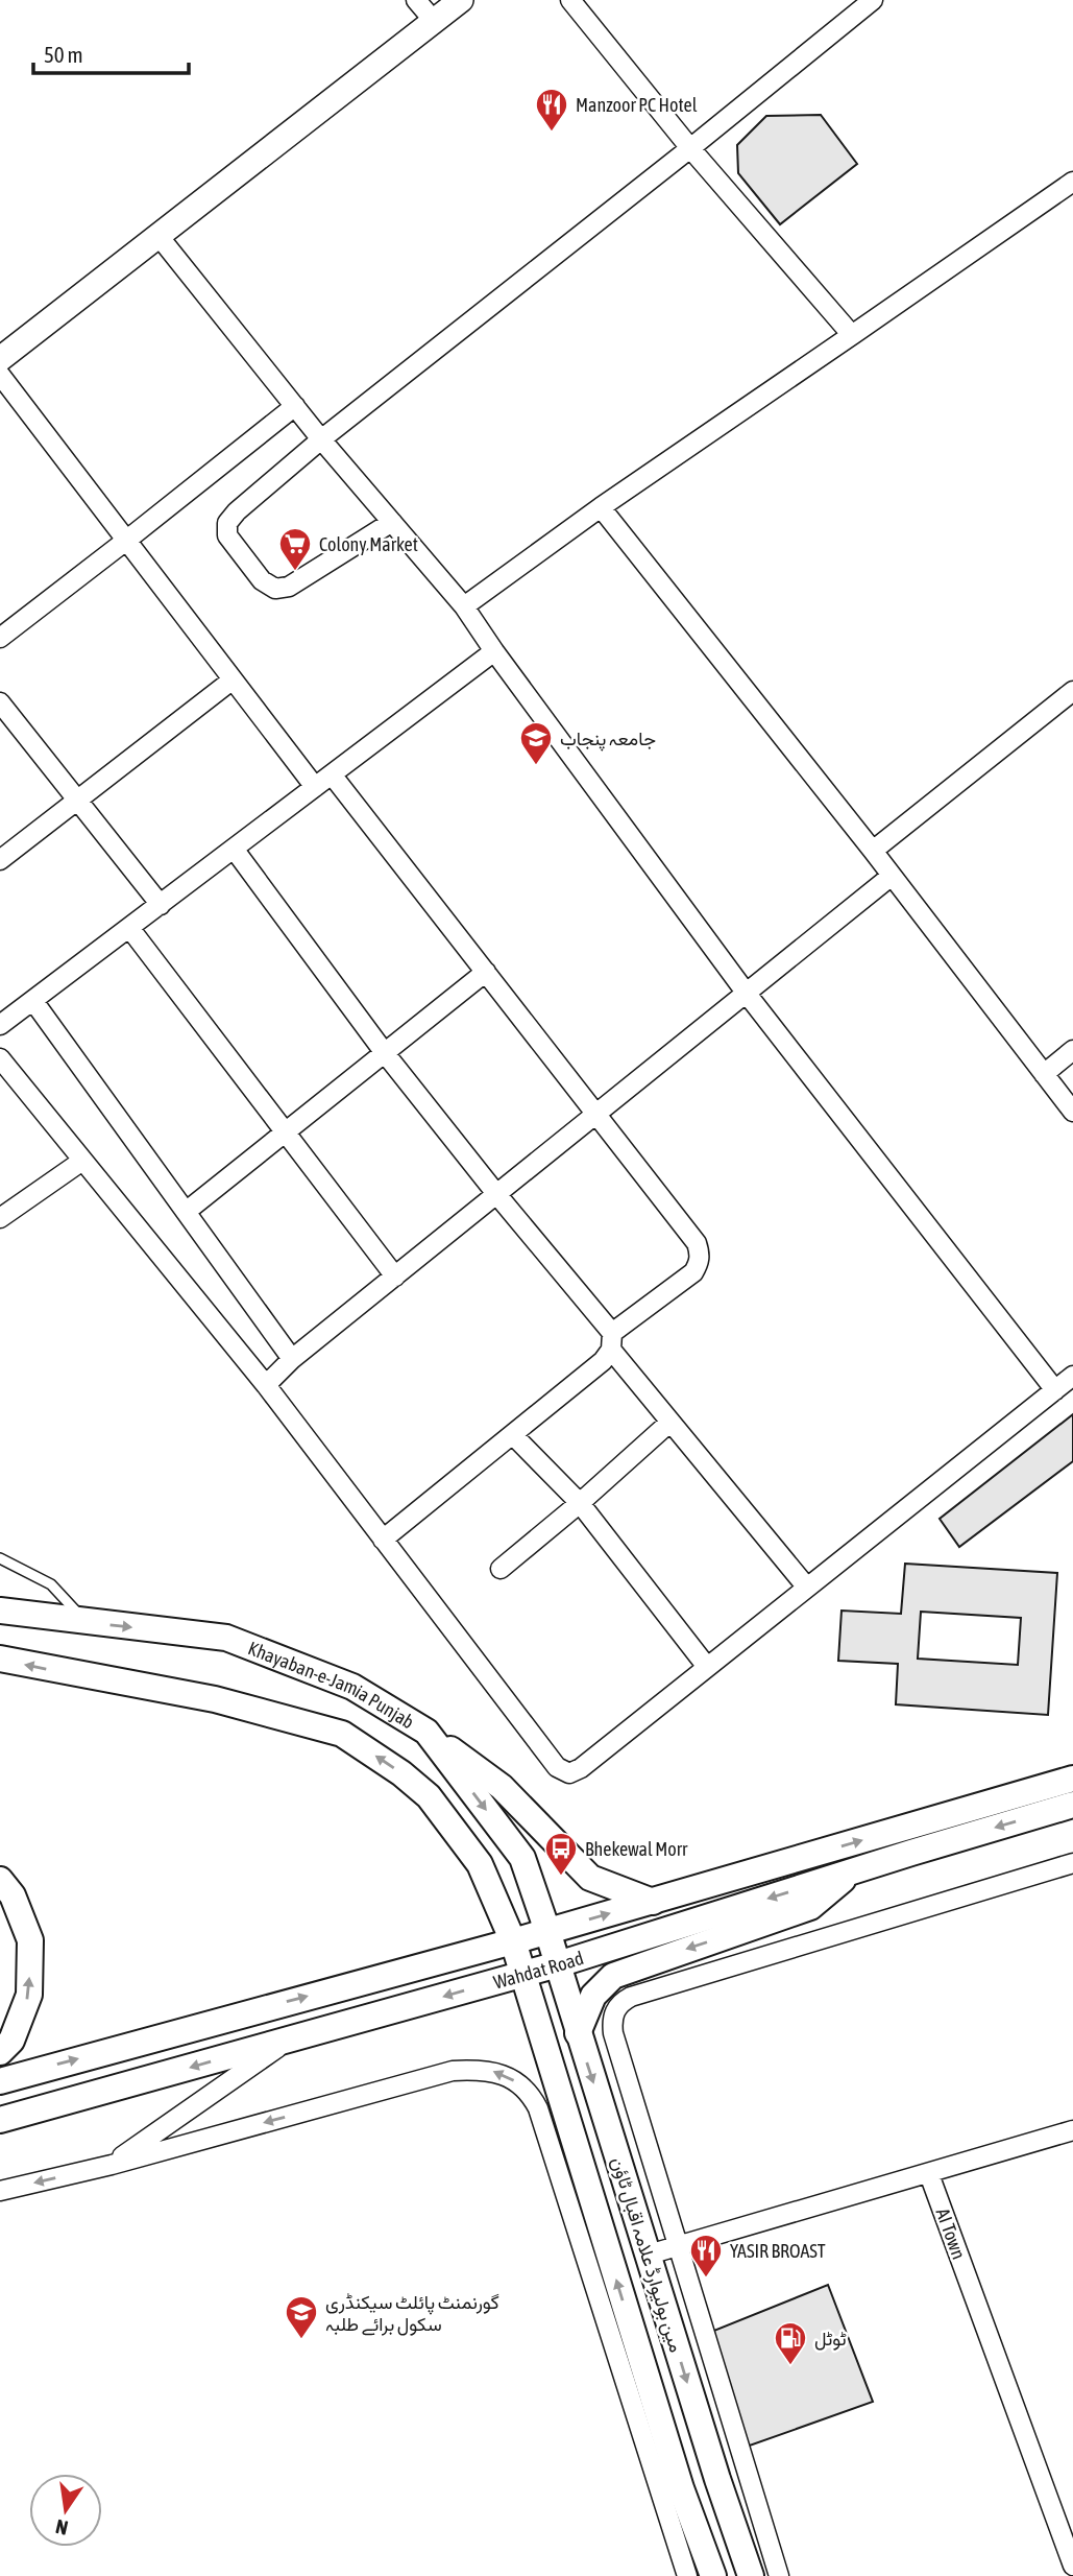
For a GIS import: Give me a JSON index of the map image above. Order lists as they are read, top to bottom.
{
  "streets": {
    "main road": ["Khayaban-e-Jamia Punjab", "Wahdat Road", "مین بولیوارڈ علامہ اقبال ٹاؤن"],
    "street": ["AI Town"]
  },
  "crossings": [
    ["Khayaban-e-Jamia Punjab", "Wahdat Road"],
    ["Khayaban-e-Jamia Punjab", "مین بولیوارڈ علامہ اقبال ٹاؤن"],
    ["Wahdat Road", "مین بولیوارڈ علامہ اقبال ٹاؤن"]
  ],
  "places": {
    "restaurant": ["Manzoor PC Hotel", "YASIR BROAST"],
    "supermarket": ["Colony Market"],
    "school or university": ["جامعہ پنجاب", "گورنمنٹ پائلٹ سیکنڈری سکول برائے طلبہ"],
    "bus stop": ["Bhekewal Morr"],
    "fuel station": ["ٹوٹل"]
  },
  "scale_bar": "50 m",
  "north": "bottom"
}
